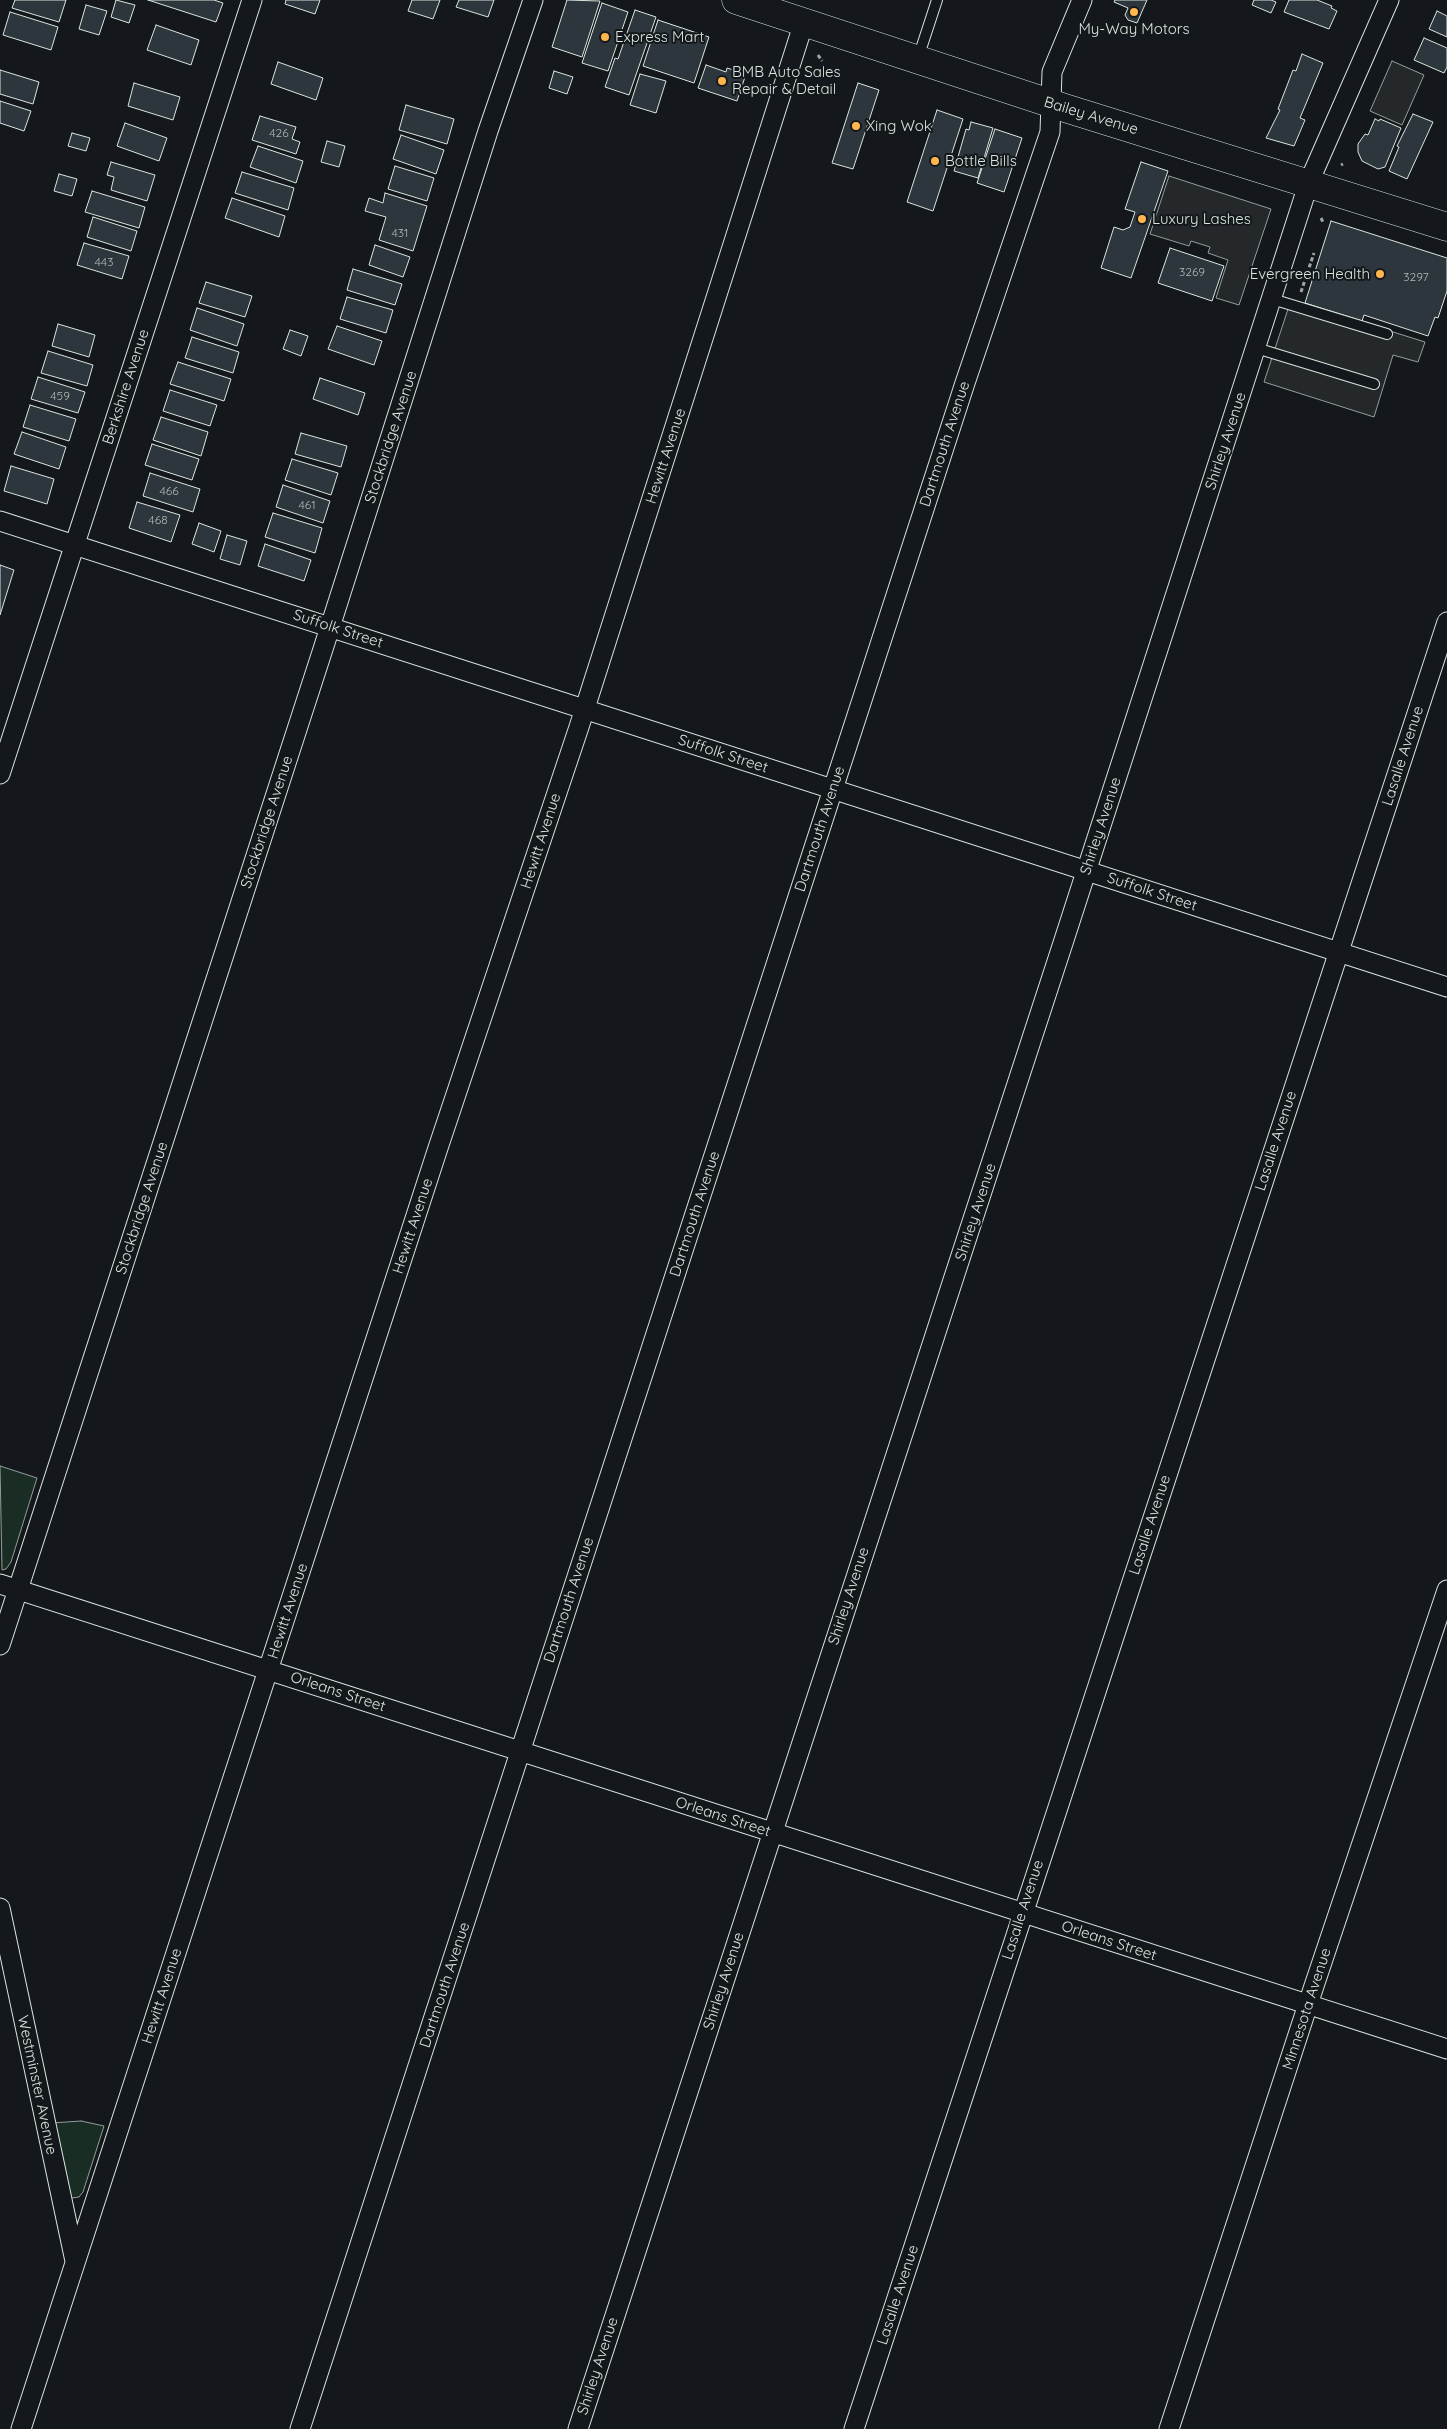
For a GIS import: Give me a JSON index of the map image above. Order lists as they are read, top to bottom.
{
  "streets": {
    "main road": ["Bailey Avenue"],
    "street": [
      "Berkshire Avenue",
      "Stockbridge Avenue",
      "Shirley Avenue",
      "Dartmouth Avenue",
      "Hewitt Avenue",
      "Suffolk Street",
      "Lasalle Avenue",
      "Orleans Street",
      "Minnesota Avenue",
      "Westminster Avenue"
    ]
  },
  "crossings": [
    ["Bailey Avenue", "Shirley Avenue"],
    ["Bailey Avenue", "Dartmouth Avenue"],
    ["Bailey Avenue", "Hewitt Avenue"],
    ["Berkshire Avenue", "Suffolk Street"],
    ["Stockbridge Avenue", "Suffolk Street"],
    ["Stockbridge Avenue", "Orleans Street"],
    ["Shirley Avenue", "Suffolk Street"],
    ["Shirley Avenue", "Orleans Street"],
    ["Dartmouth Avenue", "Suffolk Street"],
    ["Dartmouth Avenue", "Orleans Street"],
    ["Hewitt Avenue", "Suffolk Street"],
    ["Hewitt Avenue", "Orleans Street"],
    ["Hewitt Avenue", "Westminster Avenue"],
    ["Suffolk Street", "Lasalle Avenue"],
    ["Lasalle Avenue", "Orleans Street"],
    ["Orleans Street", "Minnesota Avenue"]
  ],
  "places": [
    "My-Way Motors",
    "Express Mart",
    "BMB Auto Sales Repair & Detail",
    "Xing Wok",
    "Bottle Bills",
    "Luxury Lashes",
    "Evergreen Health"
  ],
  "house_numbers": [
    "426",
    "431",
    "443",
    "3269",
    "3297",
    "459",
    "466",
    "461",
    "468"
  ]
}
